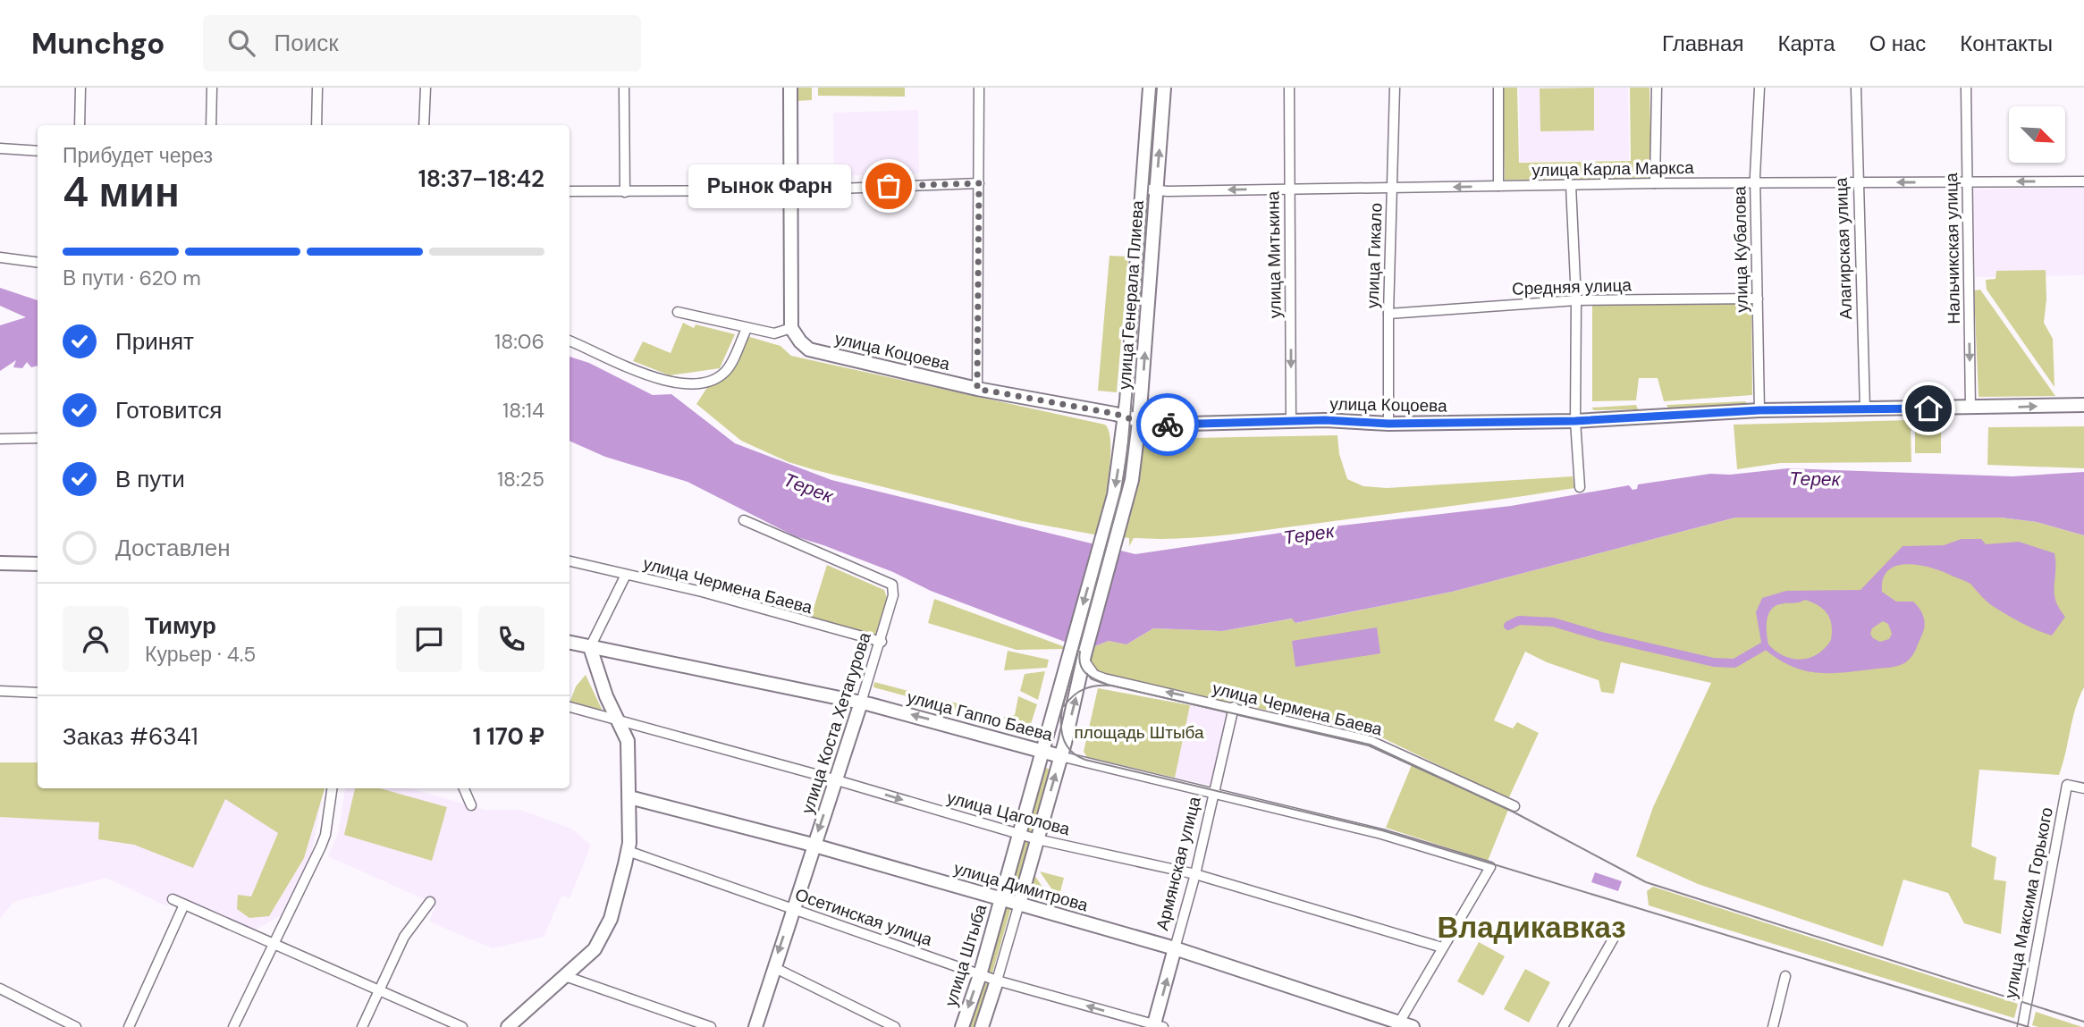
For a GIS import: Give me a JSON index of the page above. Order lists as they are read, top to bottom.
{
  "streets": {
    "main road": [
      "улица Генерала Плиева",
      "улица Коцоева",
      "улица Гаппо Баева",
      "улица Коста Хетагурова",
      "Армянская улица",
      "улица Димитрова",
      "улица Штыба"
    ],
    "street": [
      "улица Карла Маркса",
      "Алагирская улица",
      "Нальчикская улица",
      "улица Кубалова",
      "улица Митькина",
      "улица Гикало",
      "Средняя улица",
      "улица Чермена Баева",
      "улица Цаголова",
      "улица Максима Горького",
      "Осетинская улица"
    ]
  },
  "crossings": [
    ["улица Карла Маркса", "Алагирская улица"],
    ["улица Карла Маркса", "Нальчикская улица"],
    ["улица Карла Маркса", "улица Кубалова"],
    ["улица Карла Маркса", "улица Митькина"],
    ["улица Карла Маркса", "улица Гикало"],
    ["улица Карла Маркса", "улица Генерала Плиева"],
    ["Алагирская улица", "улица Коцоева"],
    ["Нальчикская улица", "улица Коцоева"],
    ["улица Кубалова", "Средняя улица"],
    ["улица Кубалова", "улица Коцоева"],
    ["улица Митькина", "улица Коцоева"],
    ["улица Гикало", "Средняя улица"],
    ["улица Гикало", "улица Коцоева"],
    ["улица Генерала Плиева", "улица Коцоева"],
    ["улица Генерала Плиева", "улица Чермена Баева"],
    ["улица Генерала Плиева", "улица Штыба"],
    ["улица Чермена Баева", "улица Коста Хетагурова"],
    ["улица Чермена Баева", "Армянская улица"],
    ["улица Чермена Баева", "улица Штыба"],
    ["улица Гаппо Баева", "улица Коста Хетагурова"],
    ["улица Гаппо Баева", "улица Цаголова"],
    ["улица Гаппо Баева", "Армянская улица"],
    ["улица Гаппо Баева", "улица Штыба"],
    ["улица Коста Хетагурова", "улица Цаголова"],
    ["улица Коста Хетагурова", "улица Димитрова"],
    ["улица Коста Хетагурова", "Осетинская улица"],
    ["улица Цаголова", "Армянская улица"],
    ["улица Цаголова", "улица Штыба"],
    ["Армянская улица", "улица Димитрова"],
    ["Армянская улица", "Осетинская улица"],
    ["улица Димитрова", "улица Штыба"],
    ["Осетинская улица", "улица Штыба"]
  ],
  "one_way": ["улица Карла Маркса", "Нальчикская улица", "улица Митькина"],
  "districts": ["Владикавказ"],
  "water": ["Терек"],
  "parks": ["площадь Штыба"],
  "places": ["Рынок Фарн"],
  "north": "bottom right",
  "page": {
    "header": "Munchgo",
    "search": "Поиск",
    "nav": [
      "Главная",
      "Карта",
      "О нас",
      "Контакты"
    ],
    "heading": ["4 мин", "Прибудет через", "18:37–18:42"],
    "panel": [
      "Тимур",
      "Курьер · 4.5",
      "Заказ #6341",
      "1 170 ₽"
    ],
    "bubble": "Рынок Фарн",
    "bar": "В пути · 620 m",
    "list": [
      ["Принят", "18:06"],
      ["Готовится", "18:14"],
      ["В пути", "18:25"],
      "Доставлен"
    ]
  }
}
